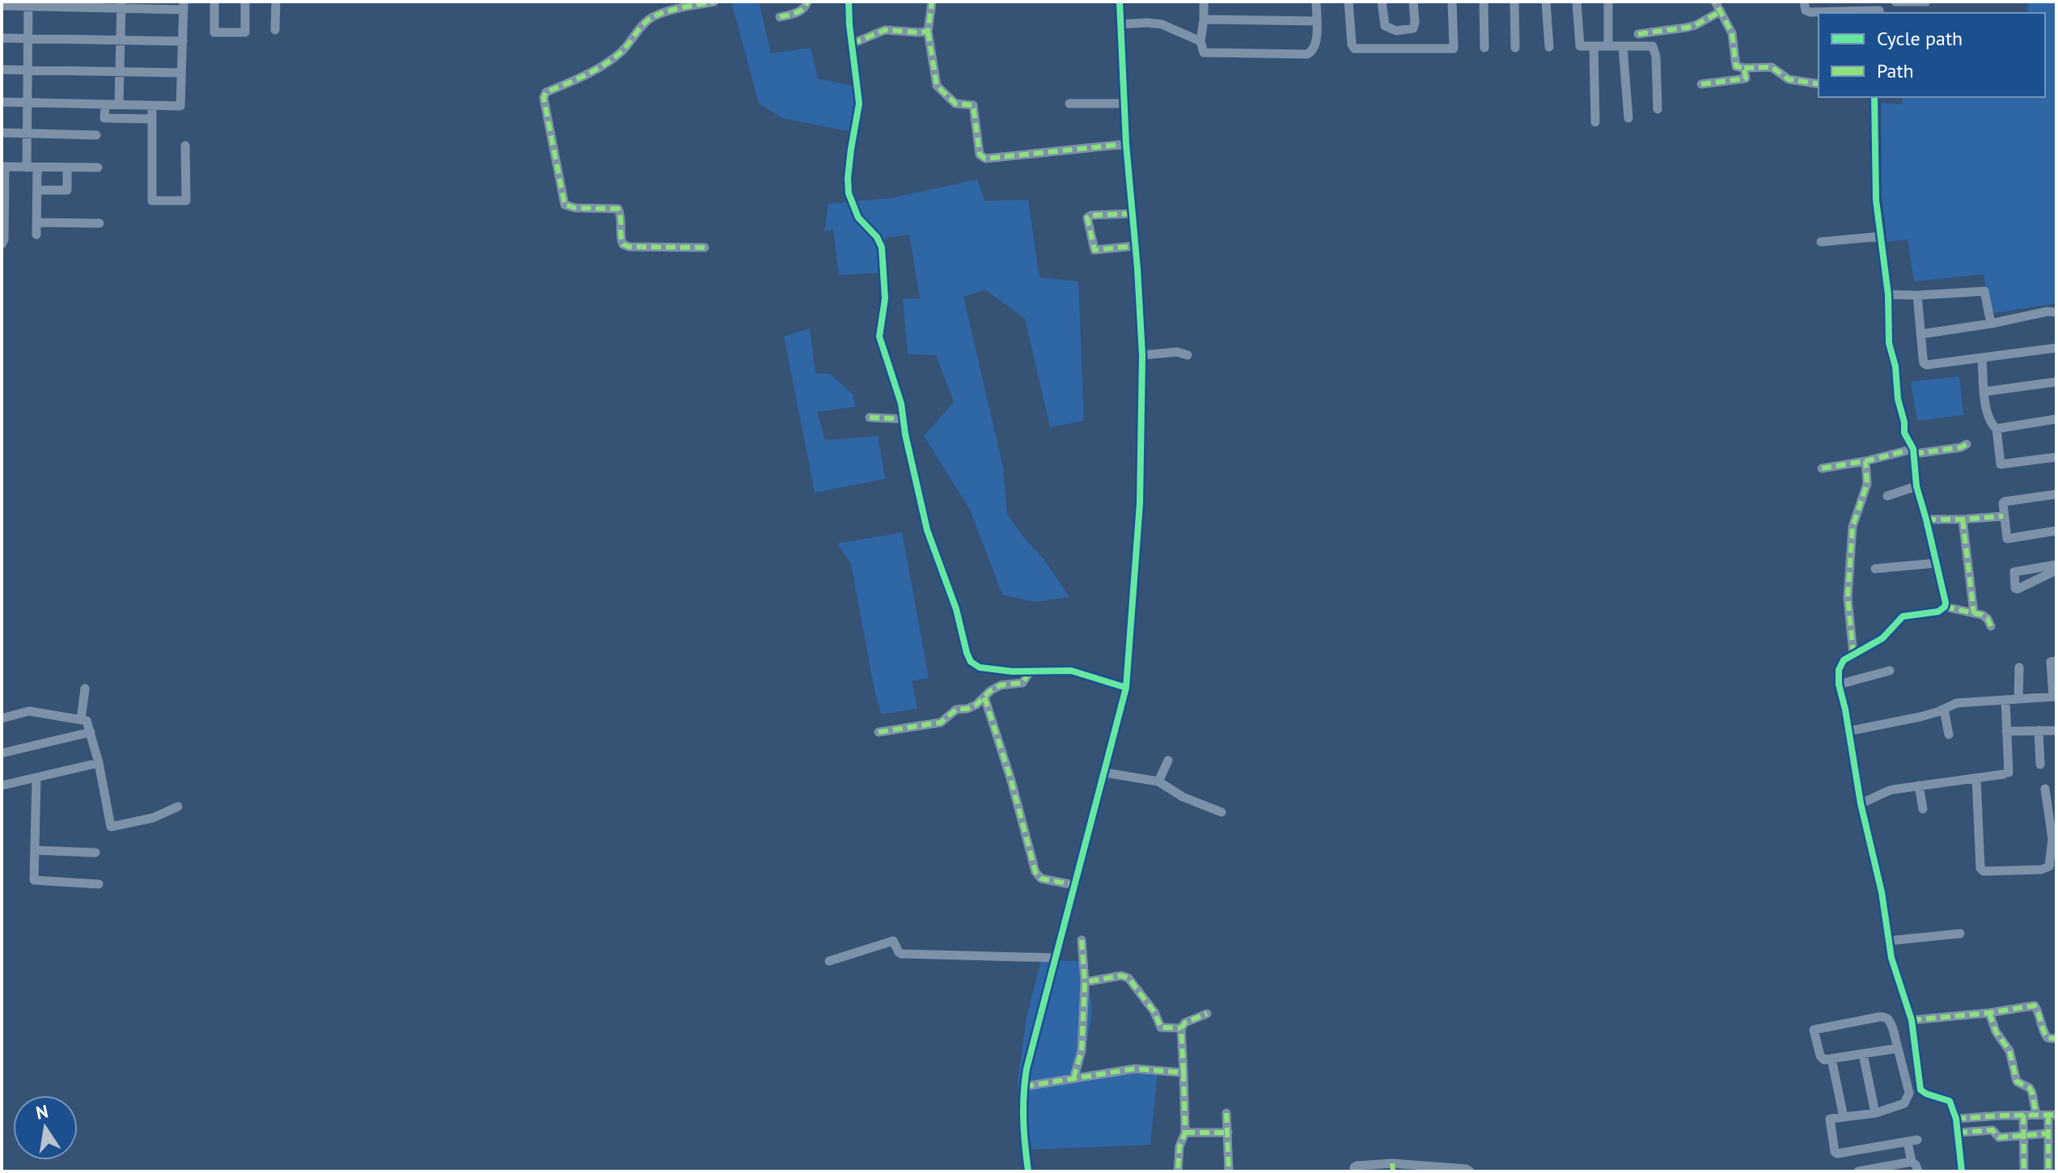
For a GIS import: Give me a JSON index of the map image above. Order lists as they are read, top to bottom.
{
  "legend": ["Cycle path", "Path"],
  "north": "top"
}
